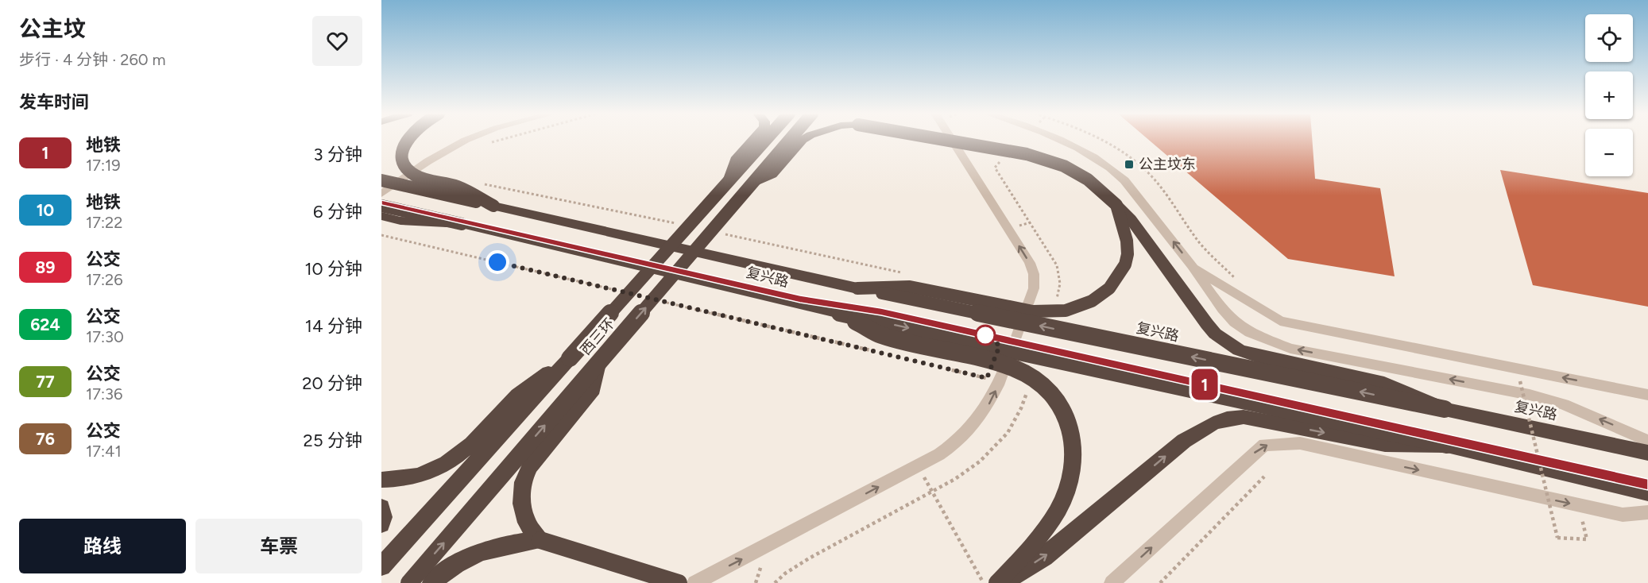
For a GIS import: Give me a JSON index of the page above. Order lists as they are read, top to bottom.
{
  "streets": {
    "highway": ["复兴路", "西三环"]
  },
  "places": {
    "transit": ["公主坟东"]
  },
  "lines": ["metro line 1"],
  "page": {
    "heading": [
      ["公主坟", "步行 · 4 分钟 · 260 m"],
      "发车时间"
    ],
    "on_map": "1",
    "map_buttons": ["+", "−"],
    "list": [
      {
        "mark": "1",
        "name": "地铁",
        "note": "17:19",
        "value": "3 分钟"
      },
      {
        "mark": "10",
        "name": "地铁",
        "note": "17:22",
        "value": "6 分钟"
      },
      {
        "mark": "89",
        "name": "公交",
        "note": "17:26",
        "value": "10 分钟"
      },
      {
        "mark": "624",
        "name": "公交",
        "note": "17:30",
        "value": "14 分钟"
      },
      {
        "mark": "77",
        "name": "公交",
        "note": "17:36",
        "value": "20 分钟"
      },
      {
        "mark": "76",
        "name": "公交",
        "note": "17:41",
        "value": "25 分钟"
      }
    ],
    "buttons": ["路线", "车票"]
  }
}
